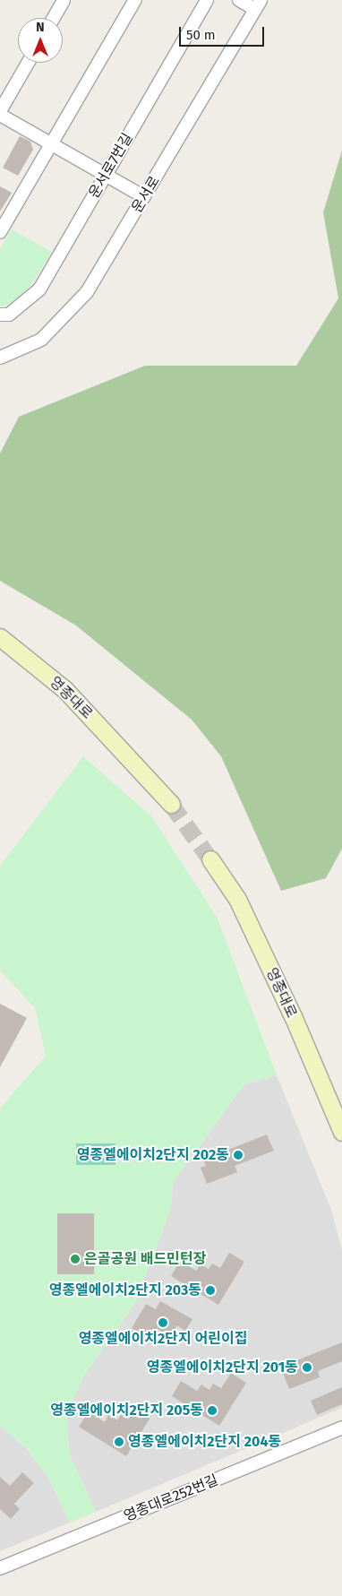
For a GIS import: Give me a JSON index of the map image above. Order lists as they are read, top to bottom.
{
  "streets": {
    "main road": ["영종대로"],
    "street": ["운서로7번길", "운서로", "영종대로252번길"]
  },
  "places": [
    "영종엘에이치2단지 202동",
    "은골공원 배드민턴장",
    "영종엘에이치2단지 203동",
    "영종엘에이치2단지 어린이집",
    "영종엘에이치2단지 201동",
    "영종엘에이치2단지 205동",
    "영종엘에이치2단지 204동"
  ],
  "scale_bar": "50 m",
  "north": "top"
}
